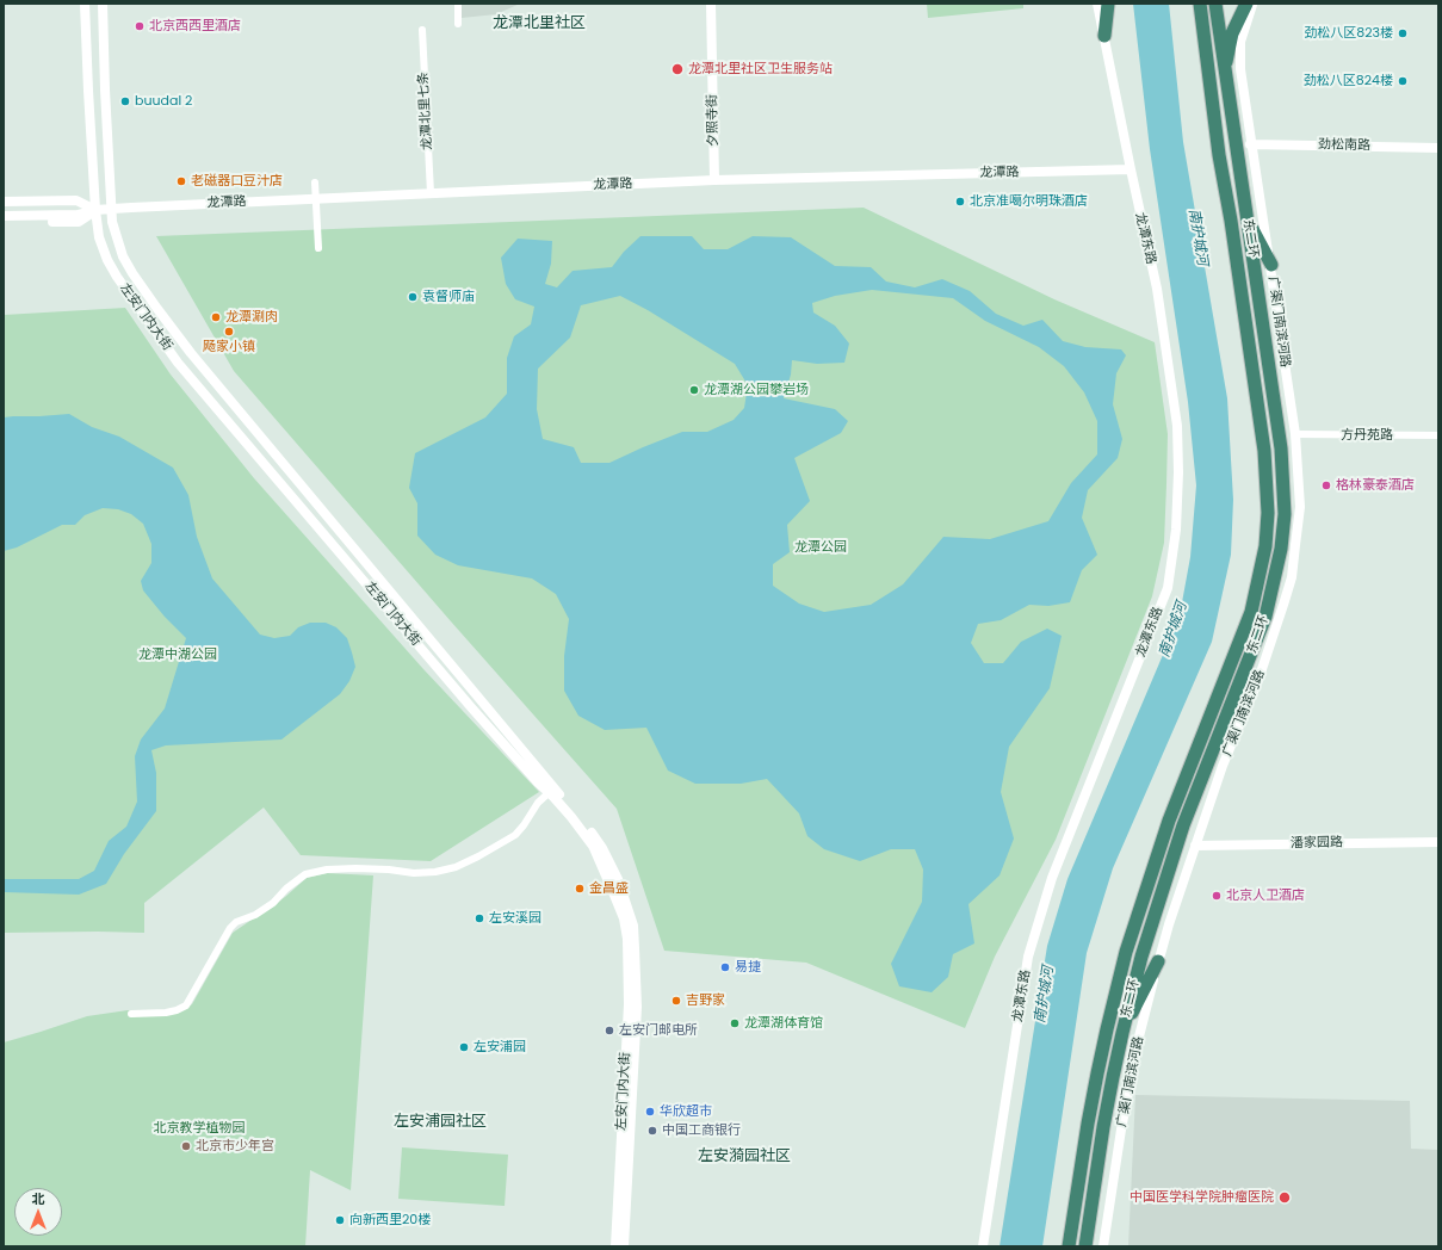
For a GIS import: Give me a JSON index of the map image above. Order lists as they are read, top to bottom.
{
  "streets": {
    "highway": ["东二环"],
    "street": [
      "龙潭北里七条",
      "夕照寺街",
      "劲松南路",
      "龙潭路",
      "龙潭东路",
      "左安门内大街",
      "广渠门南滨河路",
      "方丹苑路",
      "潘家园路"
    ]
  },
  "crossings": [
    ["龙潭北里七条", "龙潭路"],
    ["夕照寺街", "龙潭路"],
    ["劲松南路", "广渠门南滨河路"],
    ["龙潭路", "龙潭东路"],
    ["龙潭路", "左安门内大街"],
    ["广渠门南滨河路", "方丹苑路"],
    ["广渠门南滨河路", "潘家园路"]
  ],
  "districts": ["龙潭北里社区", "左安浦园社区", "左安漪园社区"],
  "water": ["南护城河"],
  "parks": ["龙潭公园", "龙潭中湖公园", "北京教学植物园"],
  "places": [
    "北京西西里酒店",
    "劲松八区823楼",
    "龙潭北里社区卫生服务站",
    "劲松八区824楼",
    "buudal 2",
    "老磁器口豆汁店",
    "北京准噶尔明珠酒店",
    "袁督师庙",
    "龙潭涮肉",
    "飏家小镇",
    "龙潭湖公园攀岩场",
    "格林豪泰酒店",
    "金昌盛",
    "北京人卫酒店",
    "左安溪园",
    "易捷",
    "吉野家",
    "龙潭湖体育馆",
    "左安门邮电所",
    "左安浦园",
    "华欣超市",
    "中国工商银行",
    "北京市少年宫",
    "中国医学科学院肿瘤医院",
    "向新西里20楼"
  ],
  "north": "top"
}
